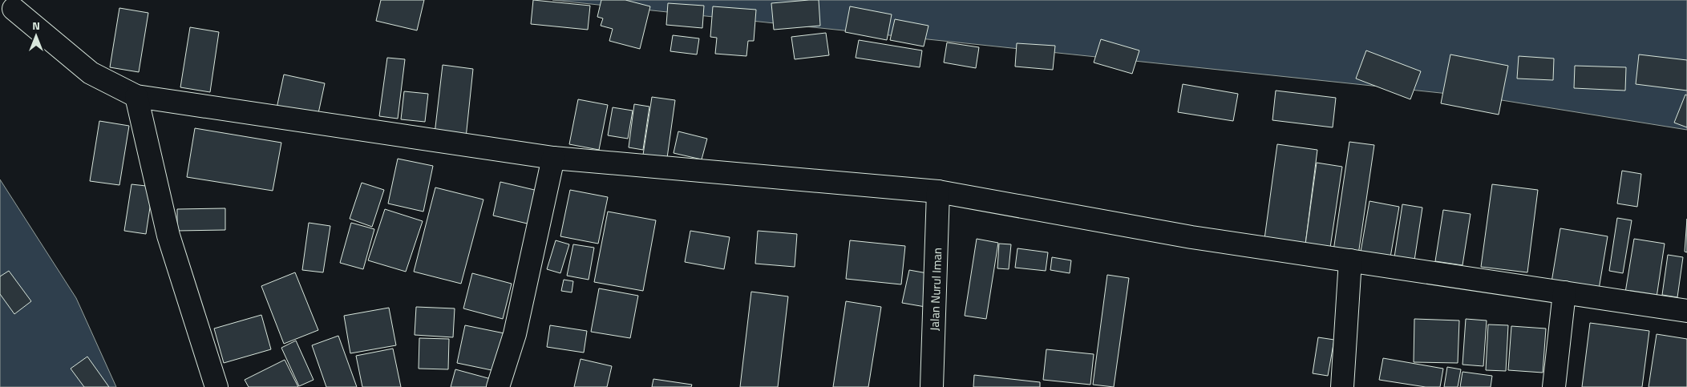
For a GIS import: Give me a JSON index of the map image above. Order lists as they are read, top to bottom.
{
  "streets": {
    "street": ["Jalan Nurul Iman"]
  },
  "north": "top"
}
